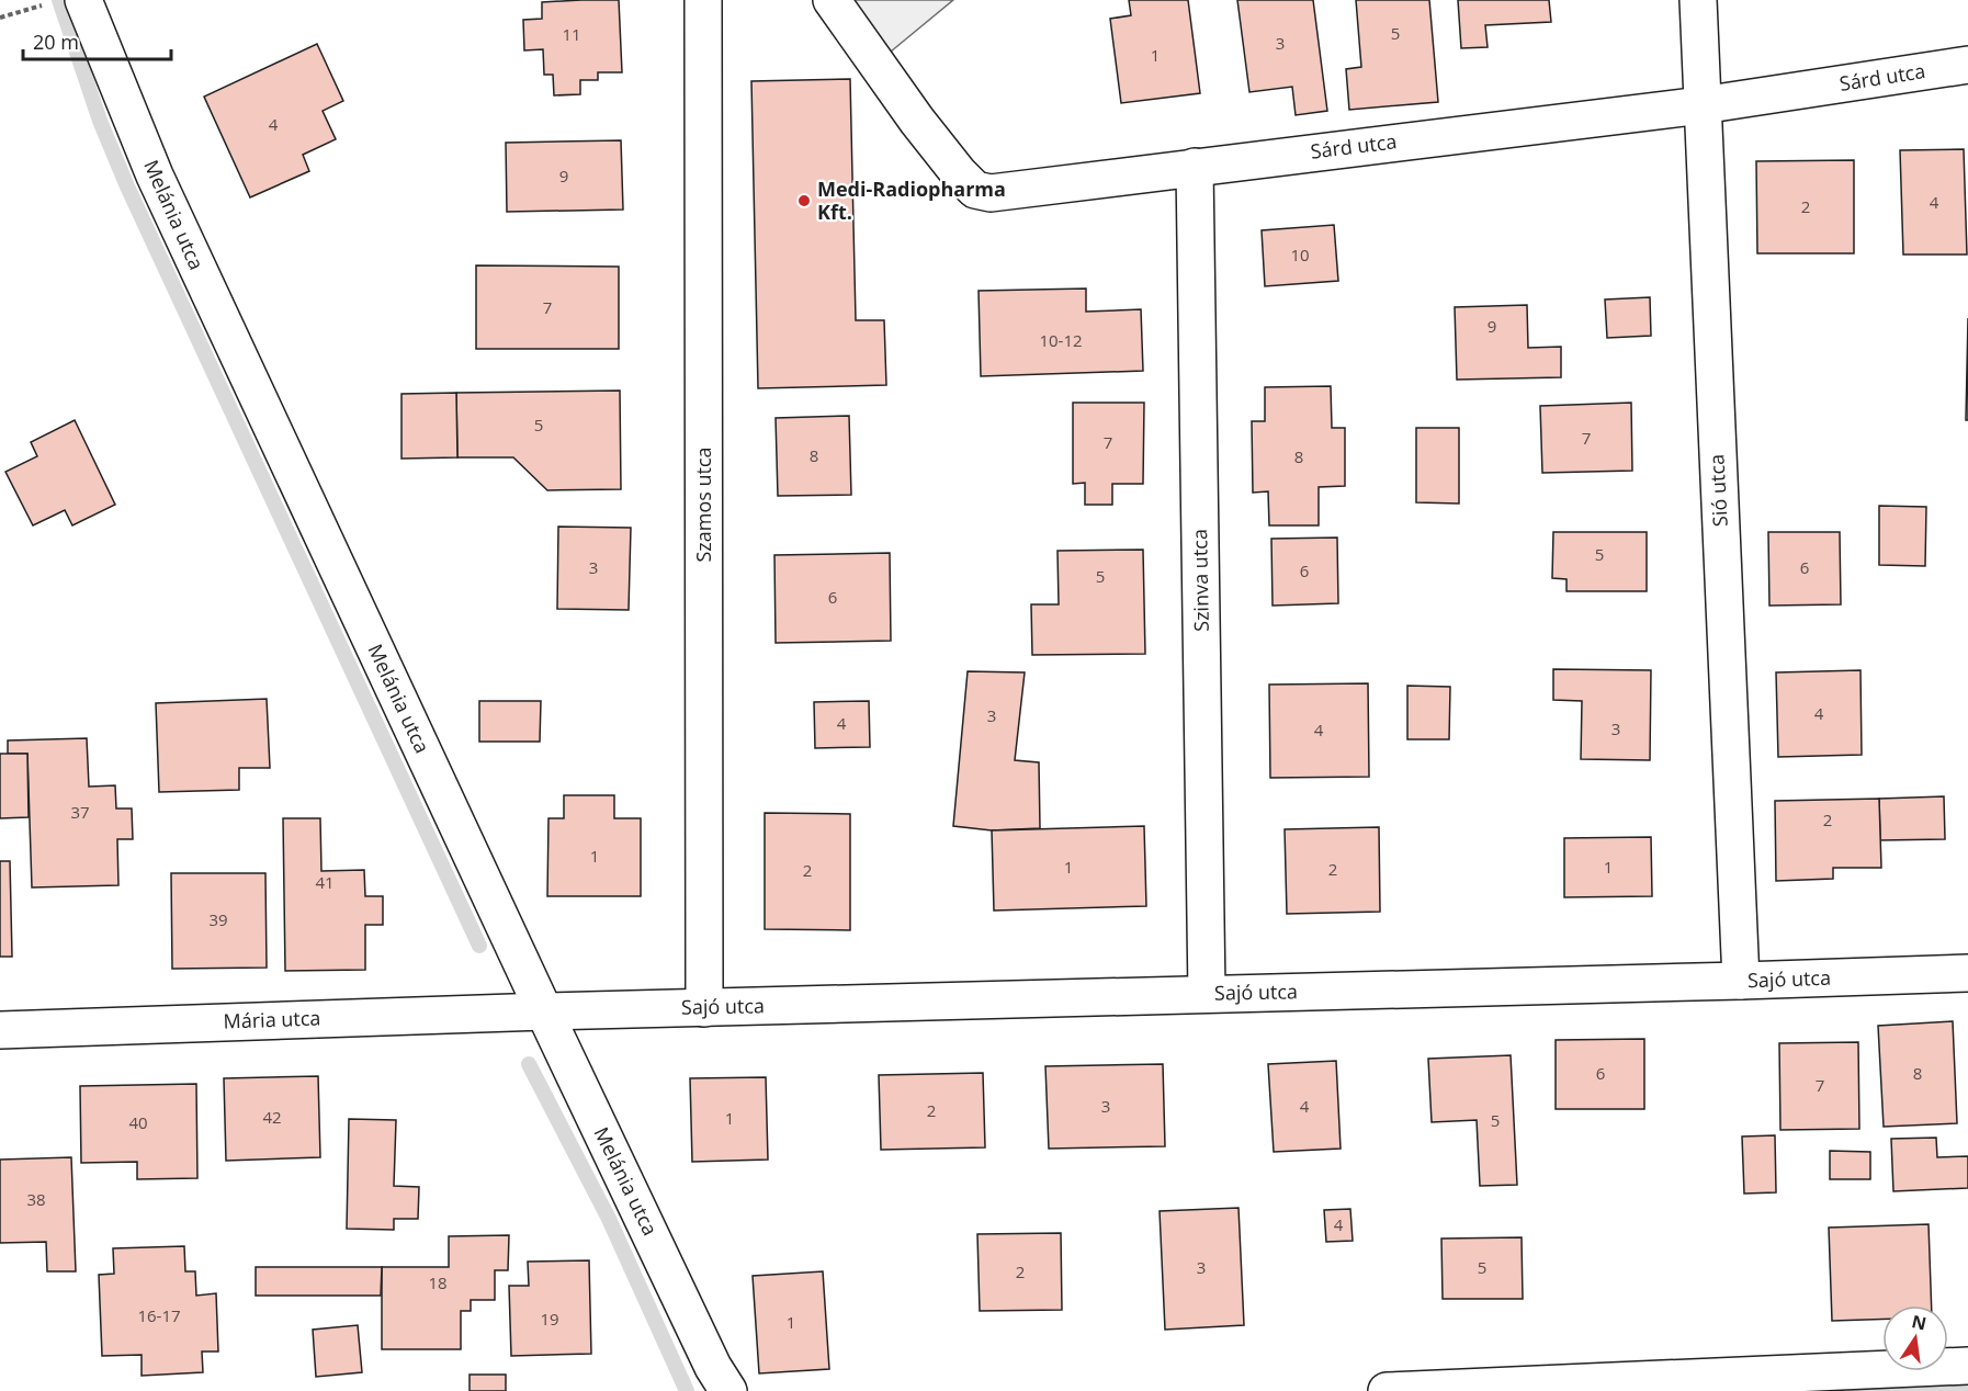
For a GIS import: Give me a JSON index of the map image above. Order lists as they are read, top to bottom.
{
  "streets": {
    "street": [
      "Sárd utca",
      "Melánia utca",
      "Sió utca",
      "Szamos utca",
      "Szinva utca",
      "Sajó utca",
      "Mária utca"
    ]
  },
  "crossings": [
    ["Sárd utca", "Sió utca"],
    ["Sárd utca", "Szinva utca"],
    ["Melánia utca", "Sajó utca"],
    ["Melánia utca", "Mária utca"],
    ["Sió utca", "Sajó utca"],
    ["Szamos utca", "Sajó utca"],
    ["Szinva utca", "Sajó utca"],
    ["Sajó utca", "Mária utca"]
  ],
  "places": ["Medi-Radiopharma Kft."],
  "house_numbers": [
    "5",
    "11",
    "3",
    "1",
    "4",
    "9",
    "4",
    "2",
    "10",
    "7",
    "9",
    "10-12",
    "5",
    "7",
    "7",
    "8",
    "8",
    "5",
    "3",
    "6",
    "6",
    "5",
    "6",
    "4",
    "3",
    "4",
    "3",
    "4",
    "37",
    "2",
    "1",
    "1",
    "1",
    "2",
    "2",
    "41",
    "39",
    "6",
    "8",
    "7",
    "3",
    "4",
    "2",
    "42",
    "1",
    "5",
    "40",
    "38",
    "4",
    "3",
    "5",
    "2",
    "18",
    "16-17",
    "19",
    "1"
  ],
  "scale_bar": "20 m",
  "north": "top"
}
